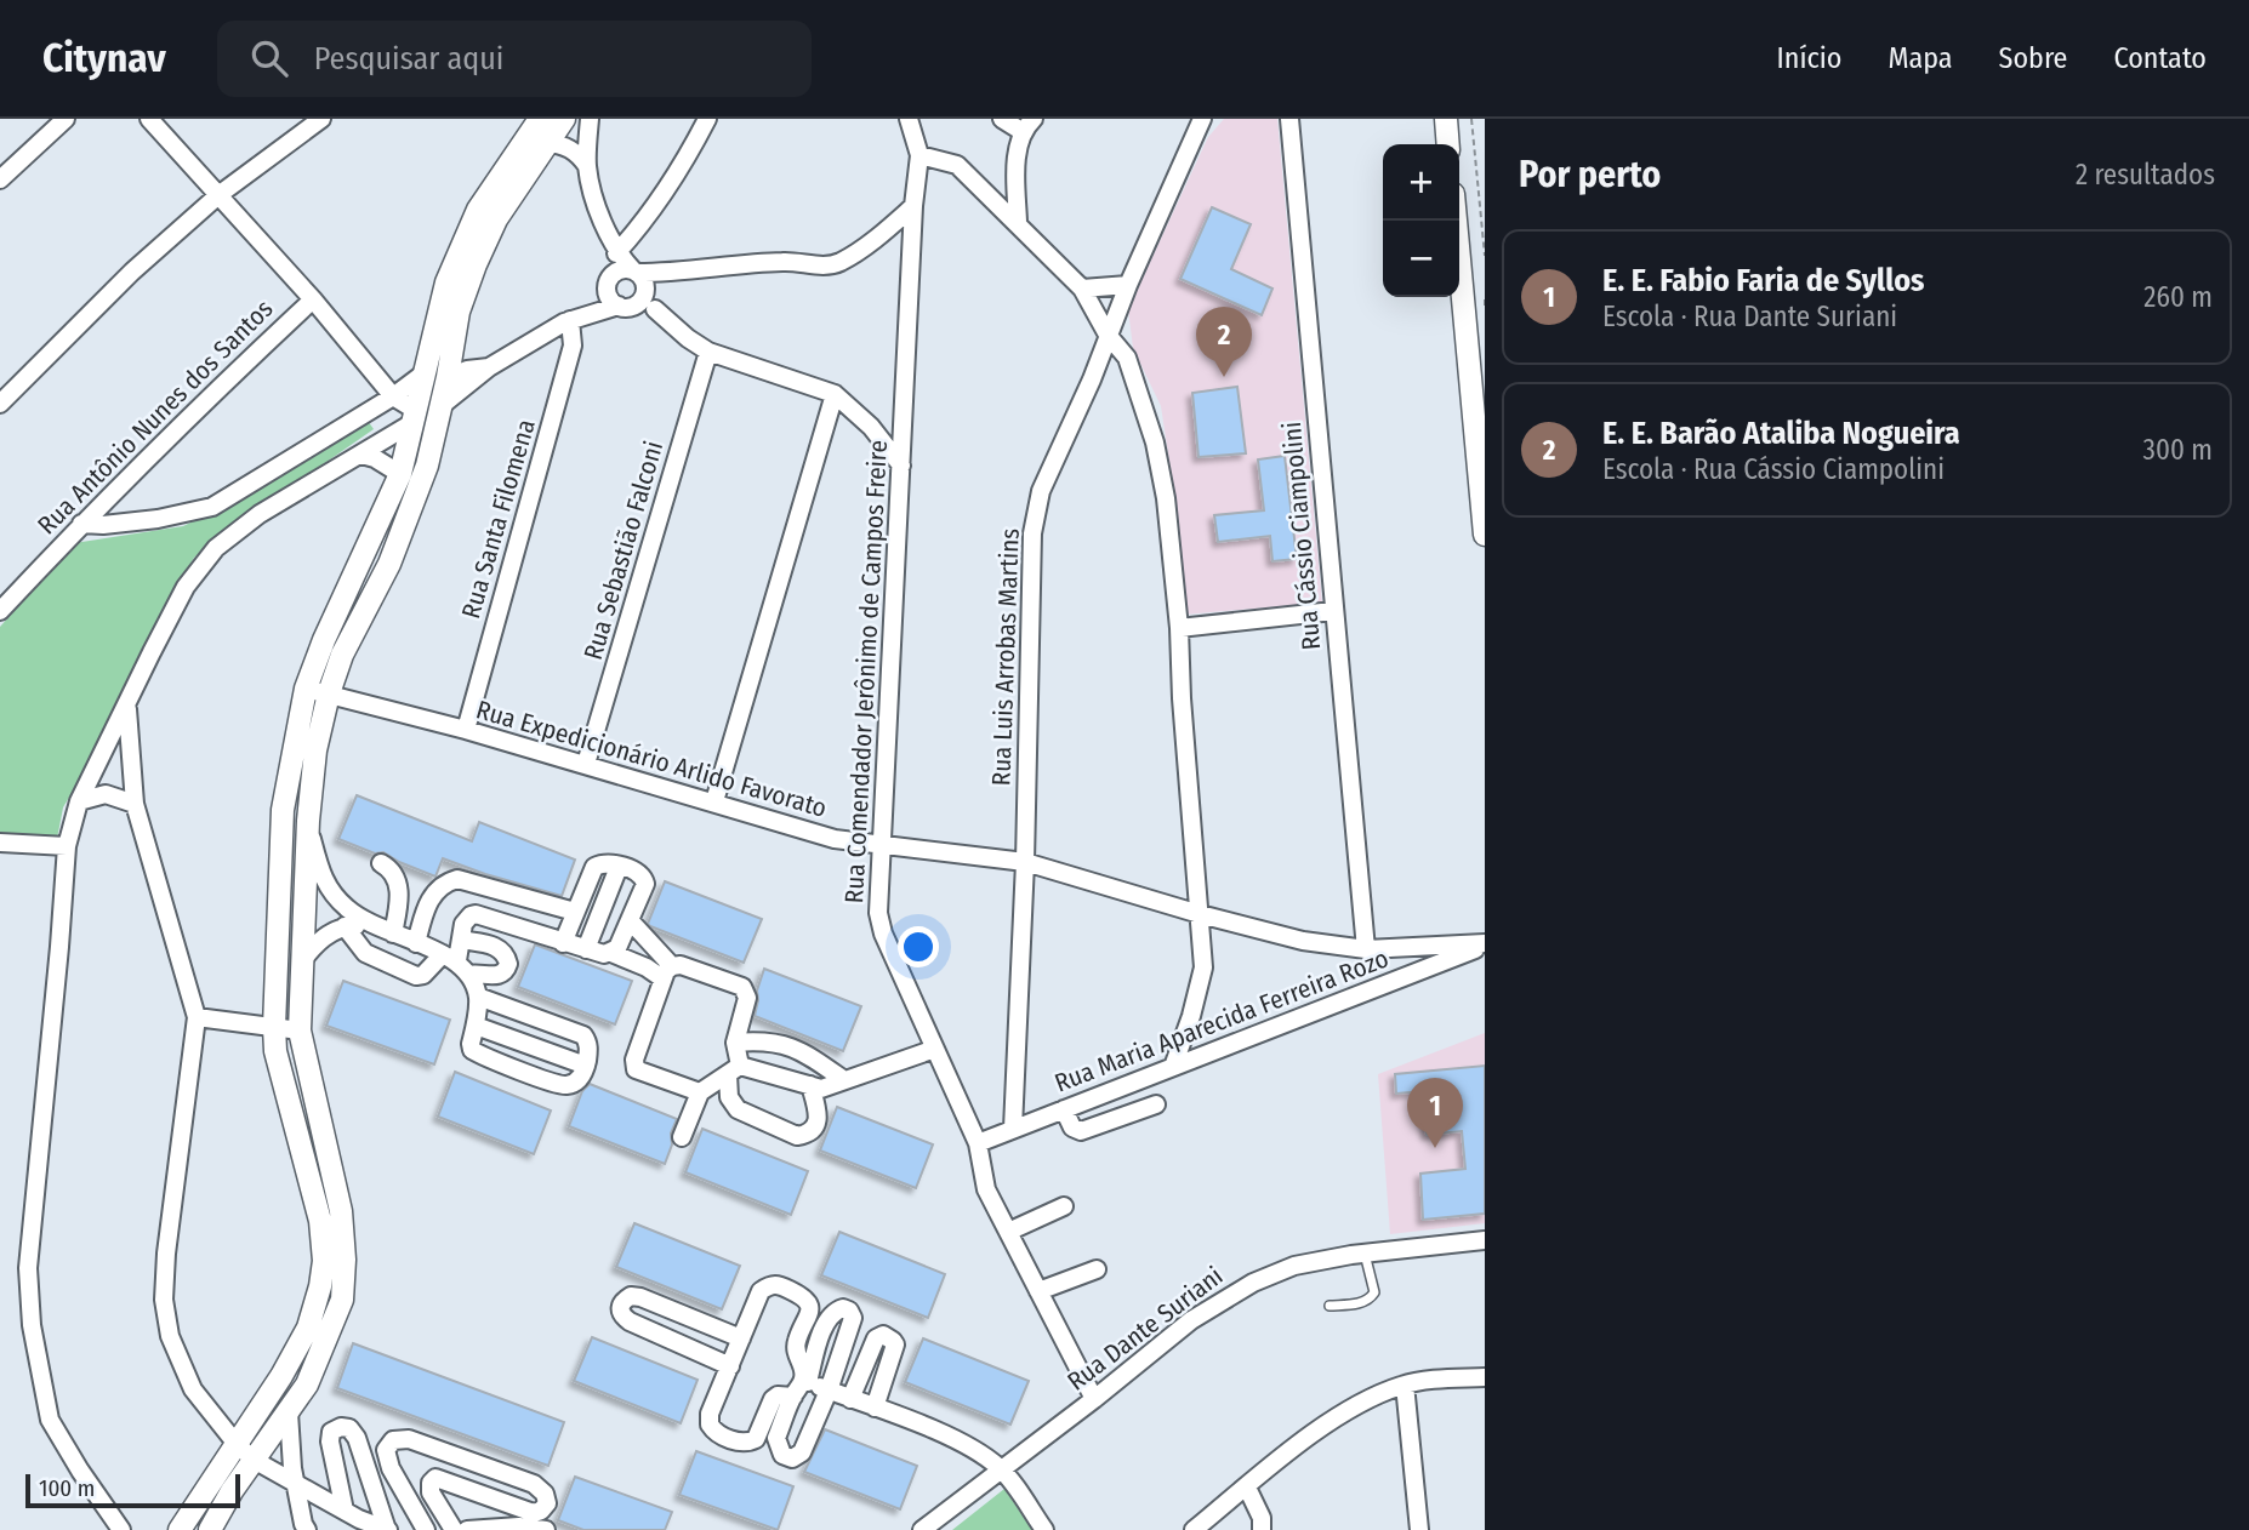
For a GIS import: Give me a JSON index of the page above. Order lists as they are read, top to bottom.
{
  "streets": {
    "street": [
      "Rua Antônio Nunes dos Santos",
      "Rua Santa Filomena",
      "Rua Cássio Ciampolini",
      "Rua Sebastião Falconi",
      "Rua Luis Arrobas Martins",
      "Rua Comendador Jerônimo de Campos Freire",
      "Rua Expedicionário Arlido Favorato",
      "Rua Maria Aparecida Ferreira Rozo",
      "Rua Dante Suriani"
    ]
  },
  "crossings": [
    ["Rua Santa Filomena", "Rua Expedicionário Arlido Favorato"],
    ["Rua Cássio Ciampolini", "Rua Expedicionário Arlido Favorato"],
    ["Rua Sebastião Falconi", "Rua Expedicionário Arlido Favorato"],
    ["Rua Luis Arrobas Martins", "Rua Expedicionário Arlido Favorato"],
    ["Rua Luis Arrobas Martins", "Rua Maria Aparecida Ferreira Rozo"],
    ["Rua Comendador Jerônimo de Campos Freire", "Rua Expedicionário Arlido Favorato"],
    ["Rua Comendador Jerônimo de Campos Freire", "Rua Maria Aparecida Ferreira Rozo"],
    ["Rua Comendador Jerônimo de Campos Freire", "Rua Dante Suriani"],
    ["Rua Expedicionário Arlido Favorato", "Rua Maria Aparecida Ferreira Rozo"]
  ],
  "scale_bar": "100 m",
  "page": {
    "header": "Citynav",
    "search": "Pesquisar aqui",
    "nav": [
      "Início",
      "Mapa",
      "Sobre",
      "Contato"
    ],
    "heading": ["Por perto", "2 resultados"],
    "map_buttons": ["+", "−"],
    "list": [
      {
        "mark": "1",
        "name": "E. E. Fabio Faria de Syllos",
        "note": "Escola · Rua Dante Suriani",
        "value": "260 m"
      },
      {
        "mark": "2",
        "name": "E. E. Barão Ataliba Nogueira",
        "note": "Escola · Rua Cássio Ciampolini",
        "value": "300 m"
      }
    ],
    "pins": ["2", "1"],
    "scale": "100 m"
  }
}
